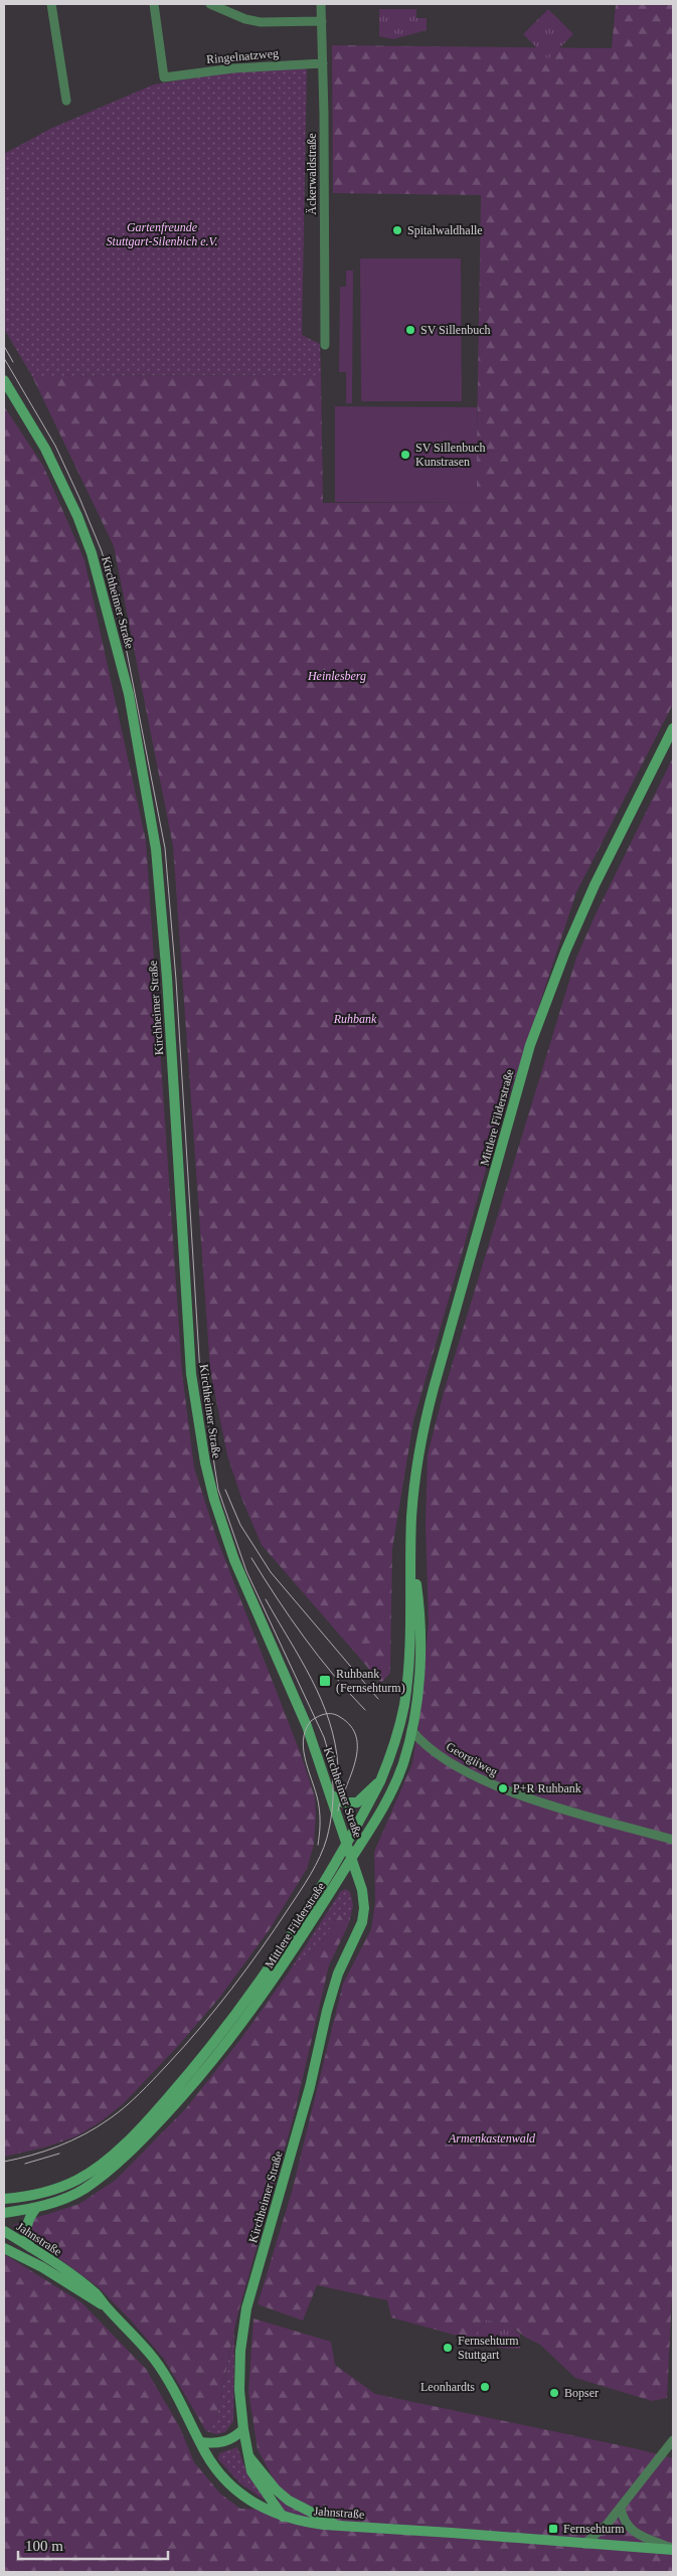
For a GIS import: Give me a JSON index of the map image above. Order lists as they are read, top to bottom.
{
  "streets": {
    "main road": ["Kirchheimer Straße", "Mittlere Filderstraße", "Jahnstraße"],
    "street": ["Ringelnatzweg", "Äckerwaldstraße", "Georgiiweg"]
  },
  "crossings": [
    ["Ringelnatzweg", "Äckerwaldstraße"],
    ["Kirchheimer Straße", "Mittlere Filderstraße"],
    ["Kirchheimer Straße", "Jahnstraße"],
    ["Mittlere Filderstraße", "Georgiiweg"]
  ],
  "parks": [
    "Gartenfreunde Stuttgart-Silenbich e.V.",
    "Heinlesberg",
    "Ruhbank",
    "Armenkastenwald"
  ],
  "places": {
    "other": [
      "Spitalwaldhalle",
      "SV Sillenbuch",
      "SV Sillenbuch Kunstrasen",
      "P+R Ruhbank",
      "Fernsehturm Stuttgart",
      "Leonhardts",
      "Bopser"
    ],
    "transit": ["Ruhbank (Fernsehturm)", "Fernsehturm"]
  },
  "scale_bar": "100 m"
}
